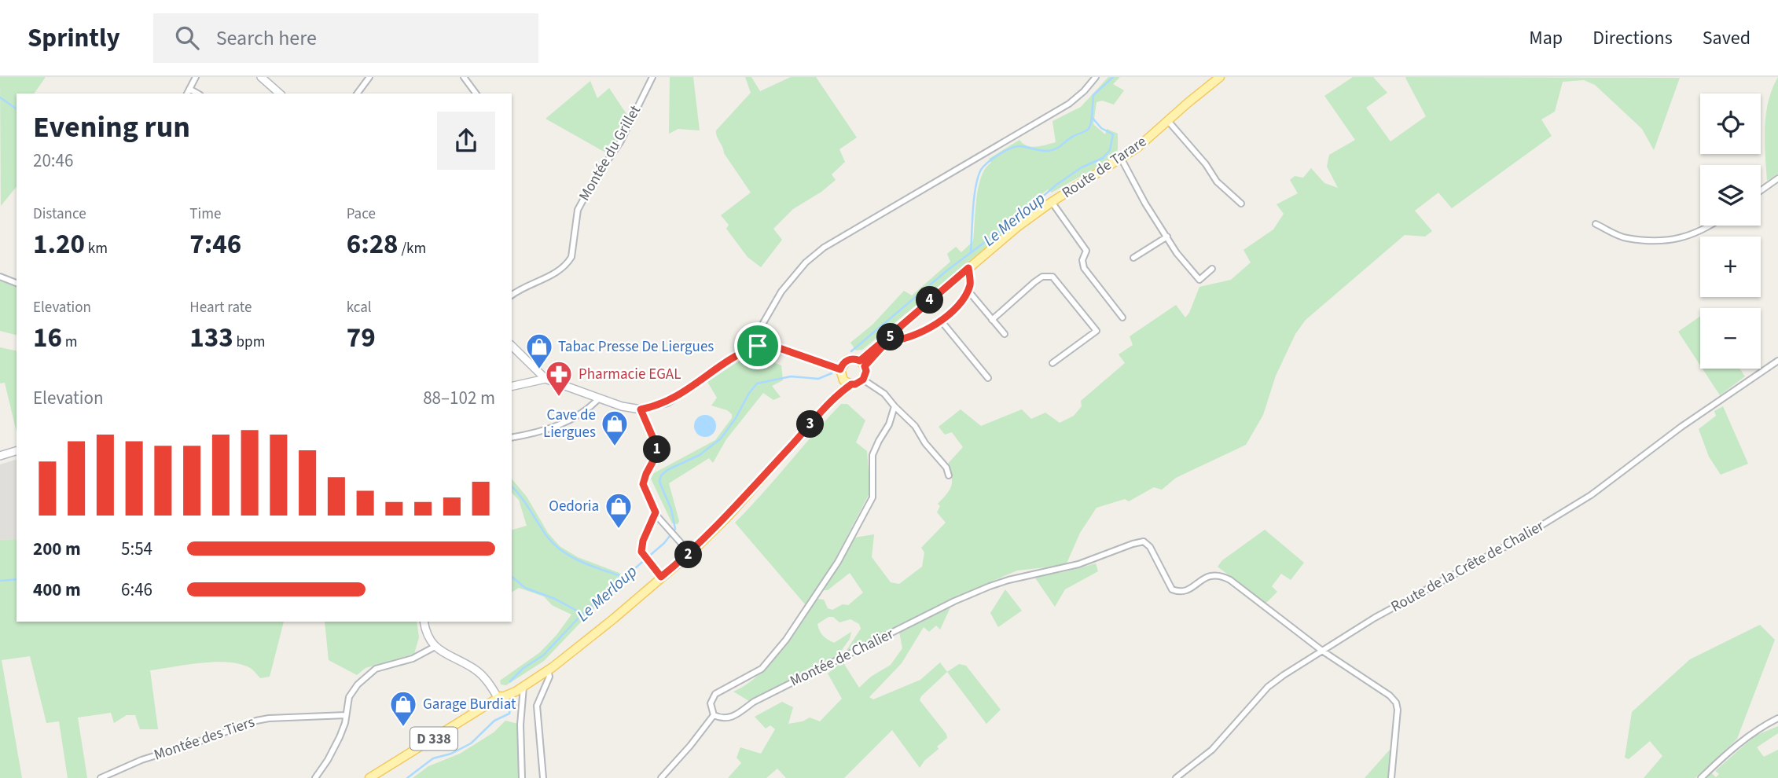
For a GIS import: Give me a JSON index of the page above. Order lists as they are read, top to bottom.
{
  "streets": {
    "main road": ["Route de Tarare", "D 338"],
    "street": [
      "Montée du Grillet",
      "Route de la Crête de Chalier",
      "Montée de Chalier",
      "Montée des Tiers"
    ]
  },
  "crossings": [
    ["Route de Tarare", "D 338"],
    ["Route de la Crête de Chalier", "Montée de Chalier"]
  ],
  "water": ["Le Merloup"],
  "places": {
    "shop": [
      "Tabac Presse De Liergues",
      "Cave de Liergues",
      "Oedoria",
      "Garage Burdiat"
    ],
    "pharmacy": ["Pharmacie EGAL"]
  },
  "page": {
    "header": "Sprintly",
    "search": "Search here",
    "nav": ["Map", "Directions", "Saved"],
    "map_buttons": ["+", "−"],
    "heading": ["Evening run", "20:46"],
    "stats": [
      ["Distance", "1.20 km"],
      ["Time", "7:46"],
      ["Pace", "6:28 /km"],
      ["Elevation", "16 m"],
      ["Heart rate", "133 bpm"],
      ["kcal", "79"]
    ],
    "pins": [
      "4",
      "5",
      "3",
      "1",
      "2"
    ],
    "chart": ["Elevation", "88–102 m"],
    "list": [
      {
        "name": "200 m",
        "note": "5:54"
      },
      {
        "name": "400 m",
        "note": "6:46"
      }
    ]
  }
}
